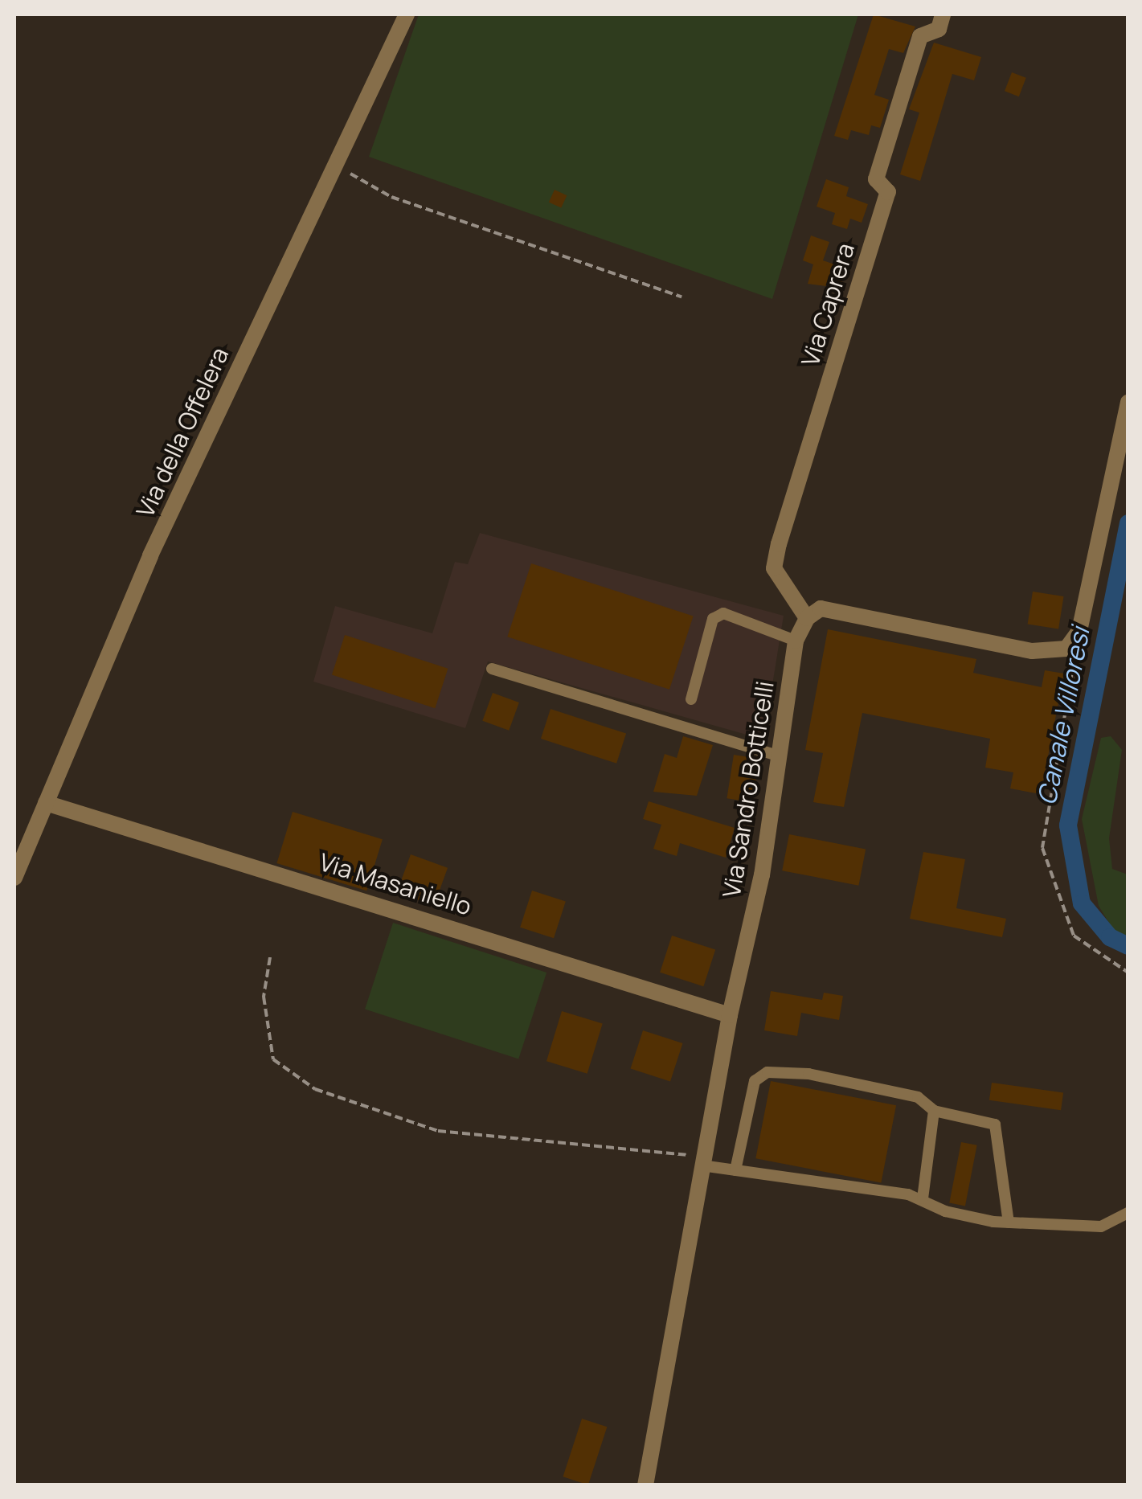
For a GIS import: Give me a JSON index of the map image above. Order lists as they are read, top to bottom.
{
  "streets": {
    "street": [
      "Via Caprera",
      "Via della Offelera",
      "Via Sandro Botticelli",
      "Via Masaniello"
    ]
  },
  "crossings": [
    ["Via Caprera", "Via Sandro Botticelli"],
    ["Via della Offelera", "Via Masaniello"],
    ["Via Sandro Botticelli", "Via Masaniello"]
  ],
  "water": ["Canale Villoresi"]
}
